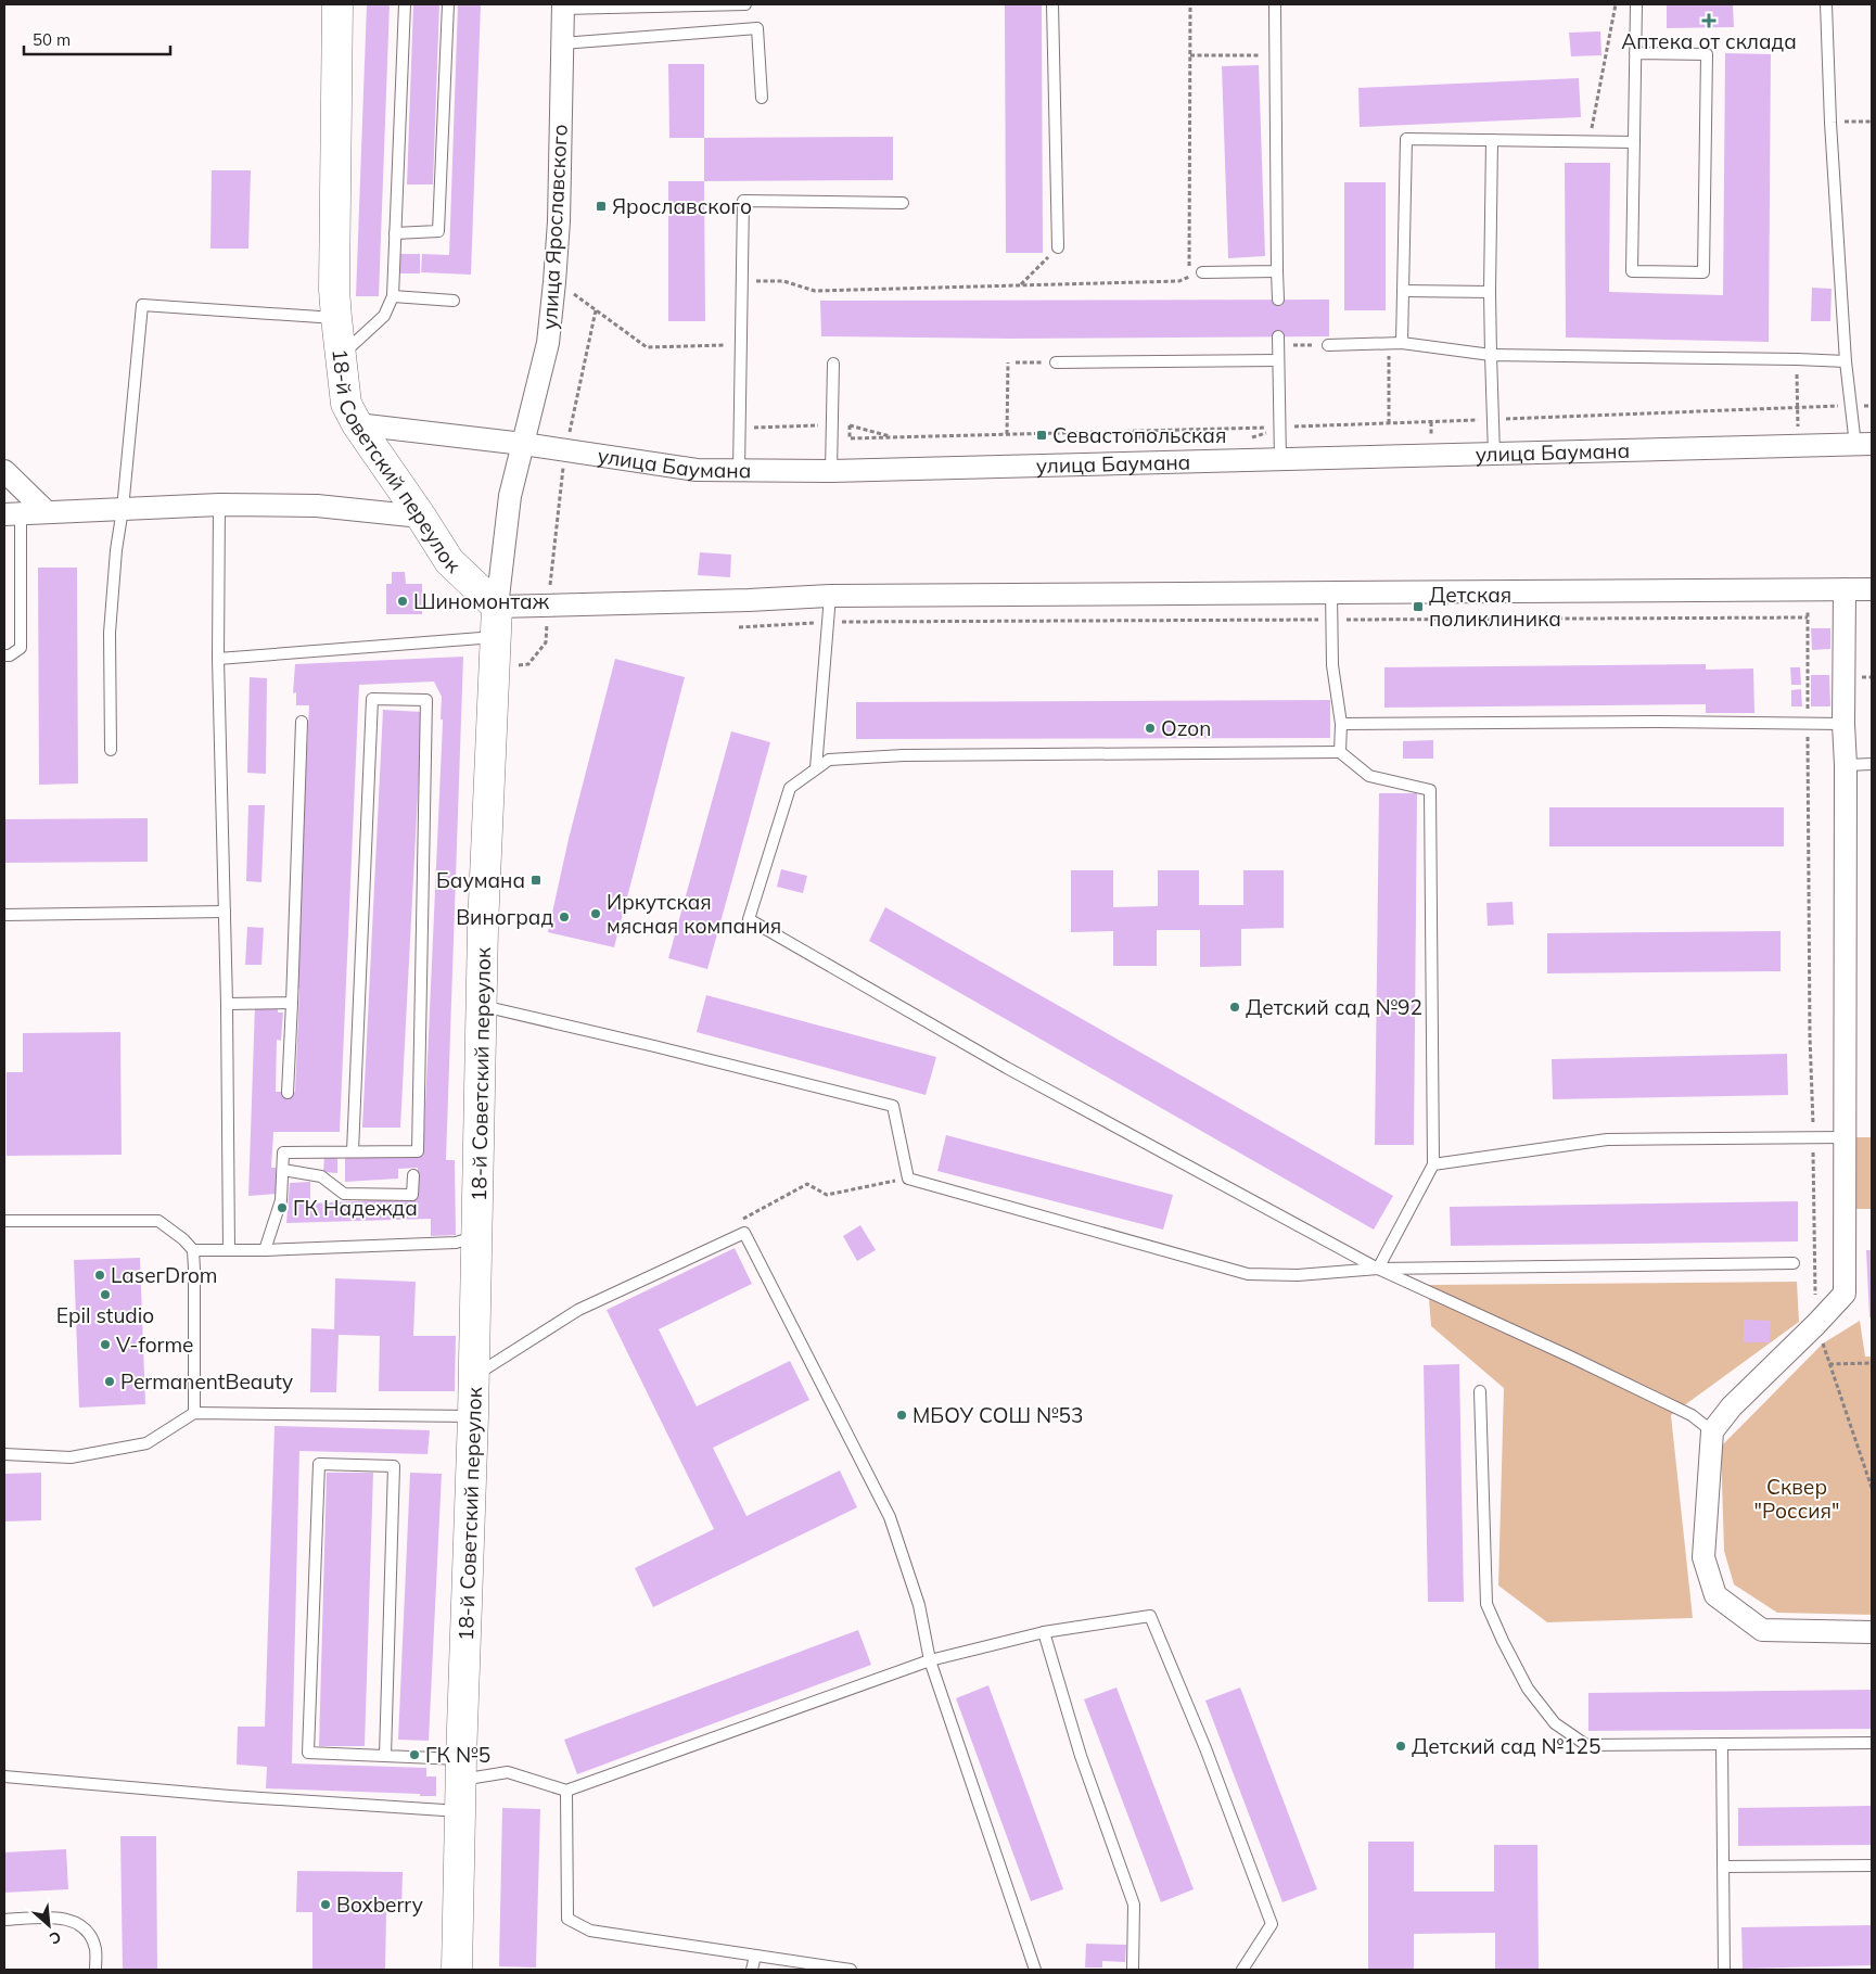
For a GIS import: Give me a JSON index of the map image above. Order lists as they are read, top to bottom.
{
  "streets": {
    "street": ["улица Ярославского", "улица Баумана", "18-й Советский переулок"]
  },
  "crossings": [
    ["улица Ярославского", "улица Баумана"],
    ["улица Ярославского", "18-й Советский переулок"],
    ["улица Баумана", "18-й Советский переулок"]
  ],
  "parks": ["Сквер \"Россия\""],
  "places": {
    "health": ["Аптека от склада"],
    "transit": [
      "Ярославского",
      "Севастопольская",
      "Детская поликлиника",
      "Баумана"
    ],
    "other": [
      "Шиномонтаж",
      "Ozon",
      "Иркутская мясная компания",
      "Виноград",
      "Детский сад №92",
      "ГК Надежда",
      "LaseгDrom",
      "Epil studio",
      "V-forme",
      "PermanentBeauty",
      "МБОУ СОШ №53",
      "Детский сад №125",
      "ГК №5",
      "Boxberry"
    ]
  },
  "scale_bar": "50 m",
  "north": "bottom right"
}
